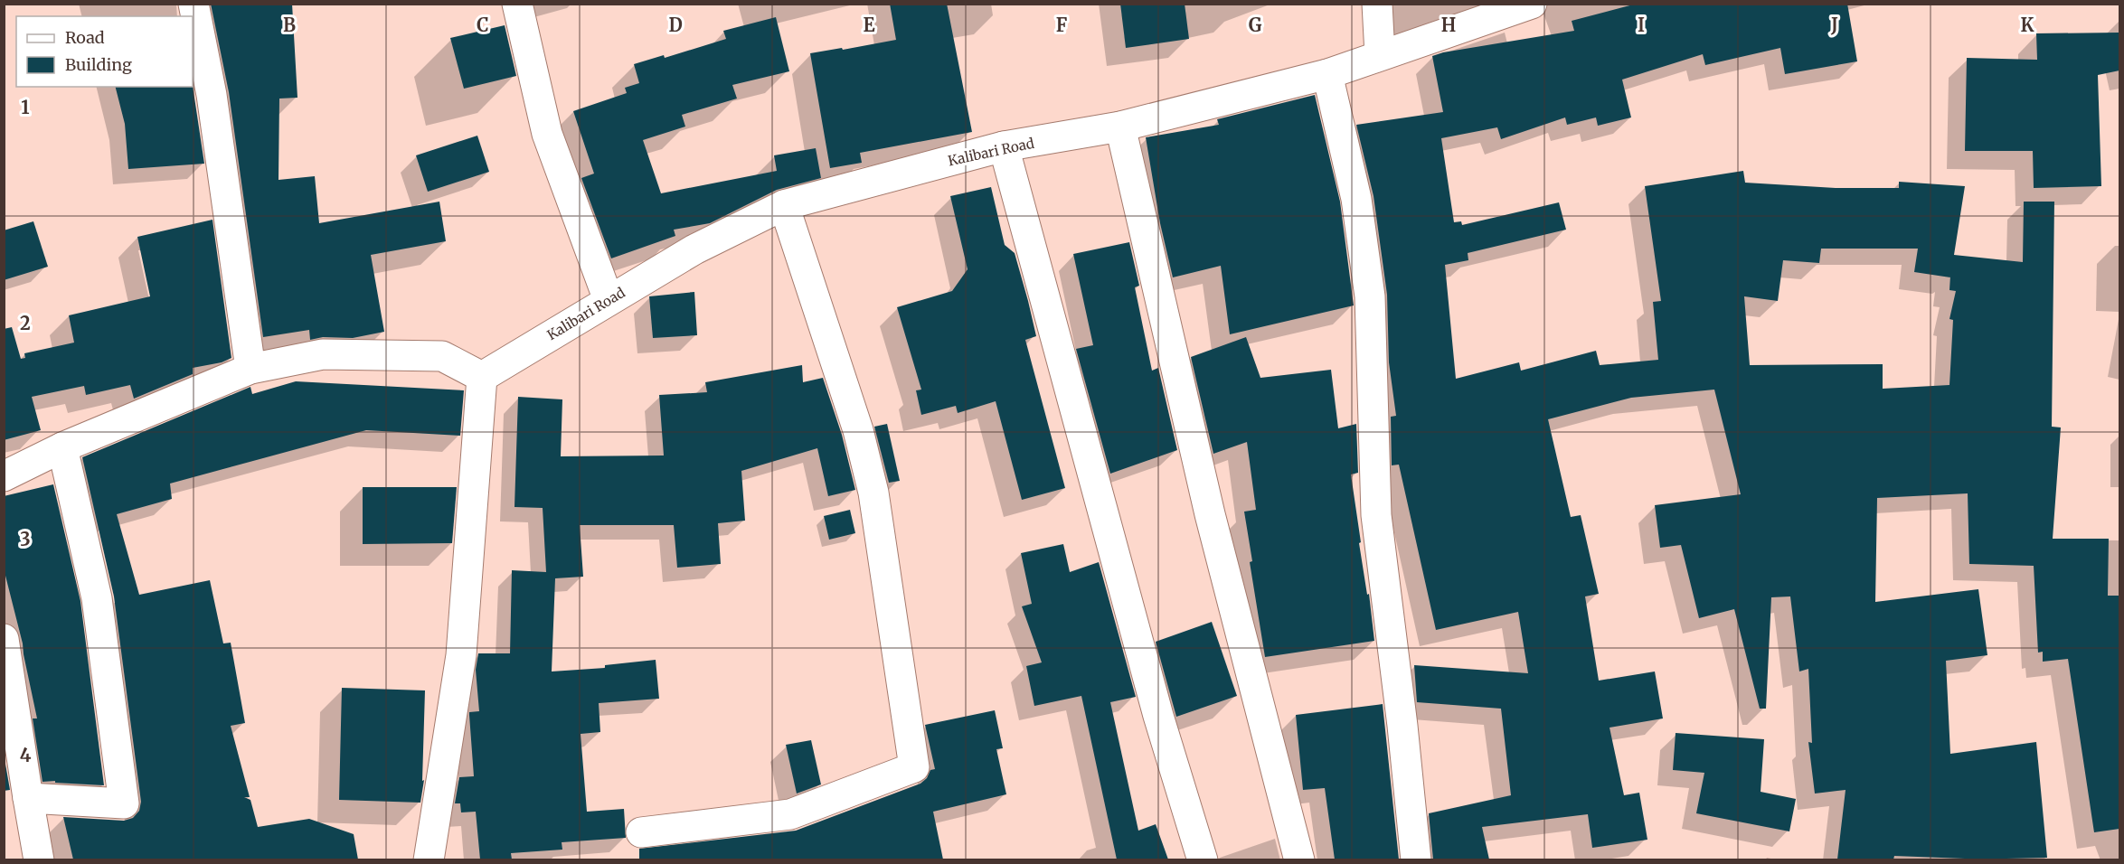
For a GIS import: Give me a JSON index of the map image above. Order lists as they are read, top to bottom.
{
  "streets": {
    "street": ["Kalibari Road"]
  },
  "legend": ["Road", "Building"],
  "grid": {
    "columns": [
      "B",
      "C",
      "D",
      "E",
      "F",
      "G",
      "H",
      "I",
      "J",
      "K"
    ],
    "rows": [
      "1",
      "2",
      "3",
      "4"
    ]
  }
}
